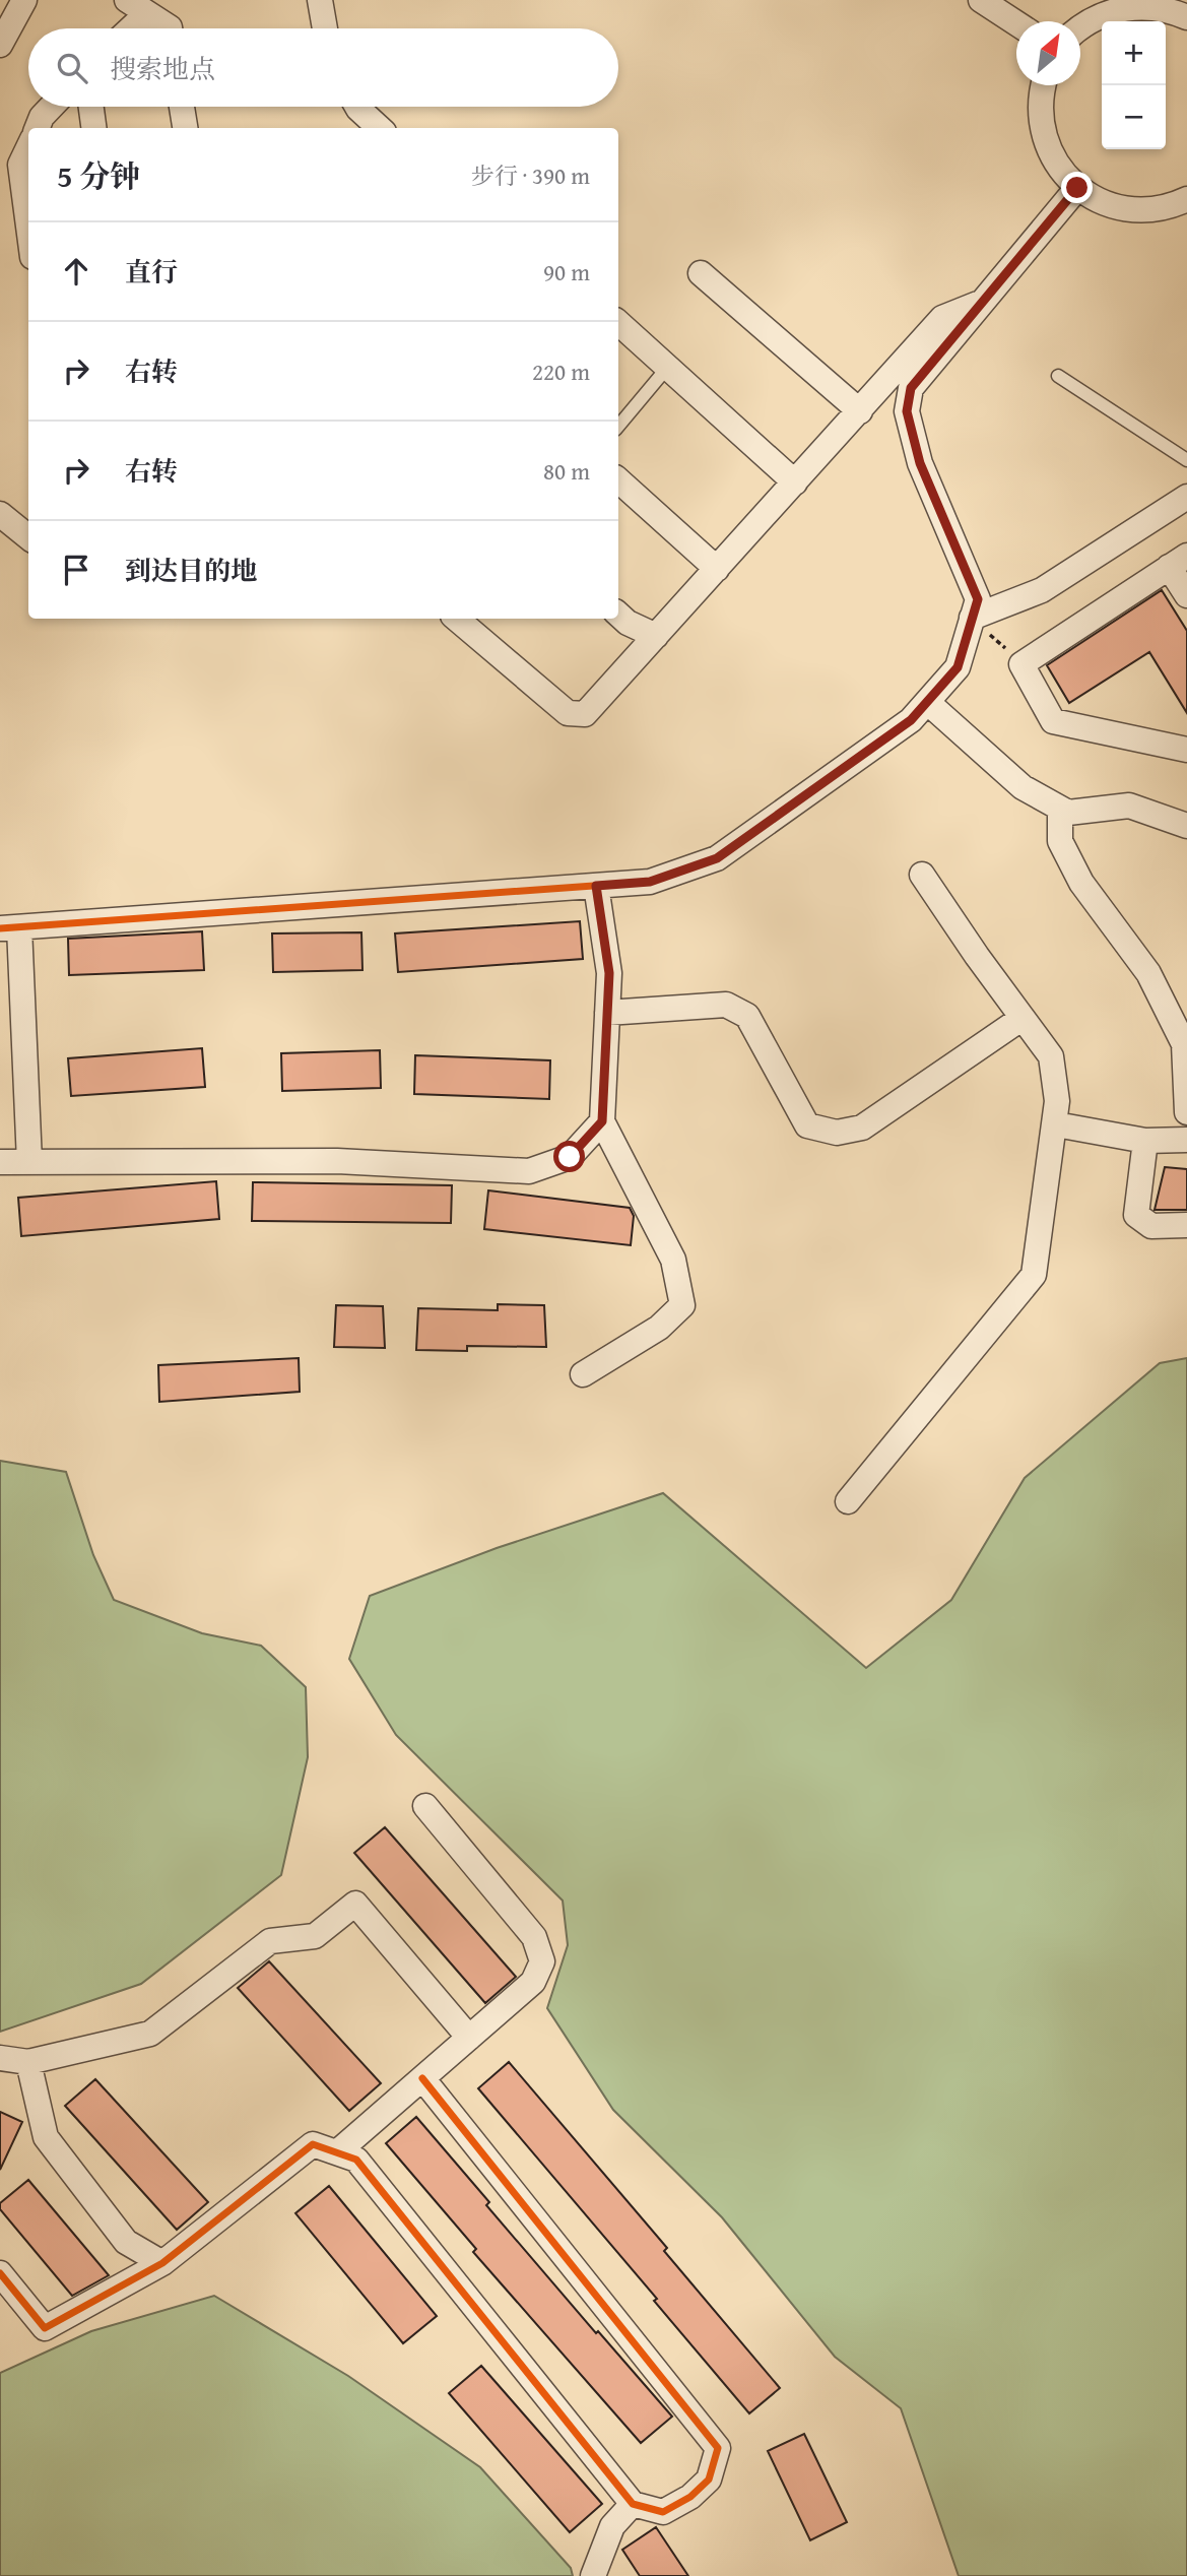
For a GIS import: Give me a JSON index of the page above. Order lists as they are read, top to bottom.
{
  "north": "top right",
  "page": {
    "map_buttons": ["+", "−"],
    "search": "搜索地点",
    "heading": ["5 分钟", "步行 · 390 m"],
    "list": [
      ["直行", "90 m"],
      ["右转", "220 m"],
      ["右转", "80 m"],
      "到达目的地"
    ]
  }
}
